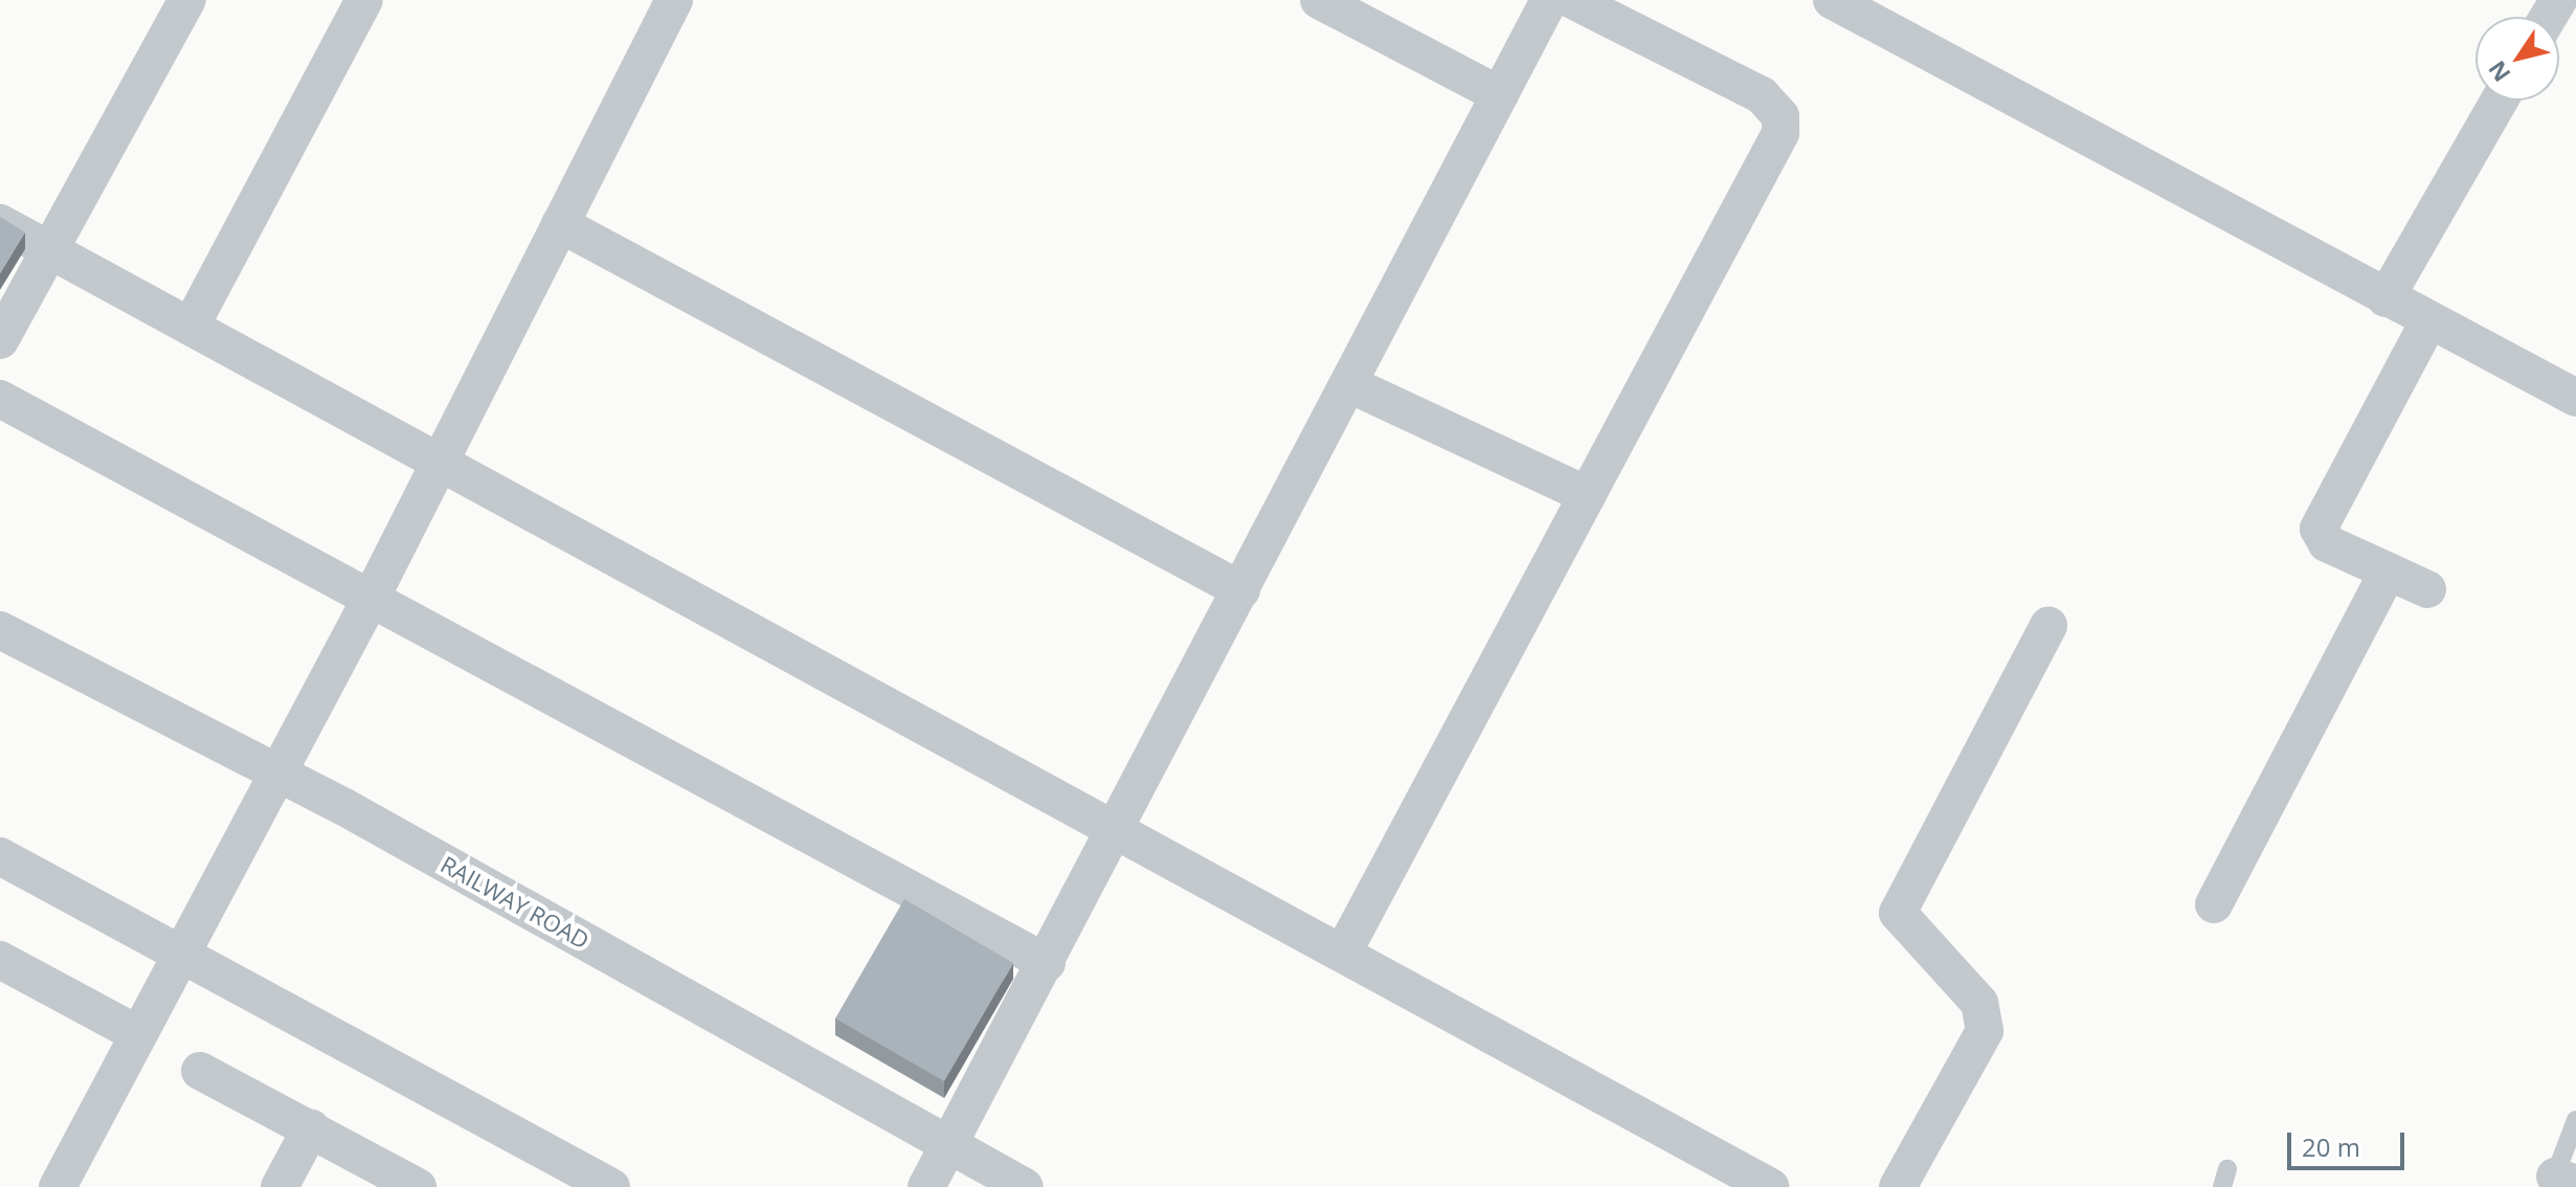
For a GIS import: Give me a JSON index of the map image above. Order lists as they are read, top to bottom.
{
  "streets": {
    "street": ["RAILWAY ROAD"]
  },
  "scale_bar": "20 m",
  "north": "bottom left"
}
